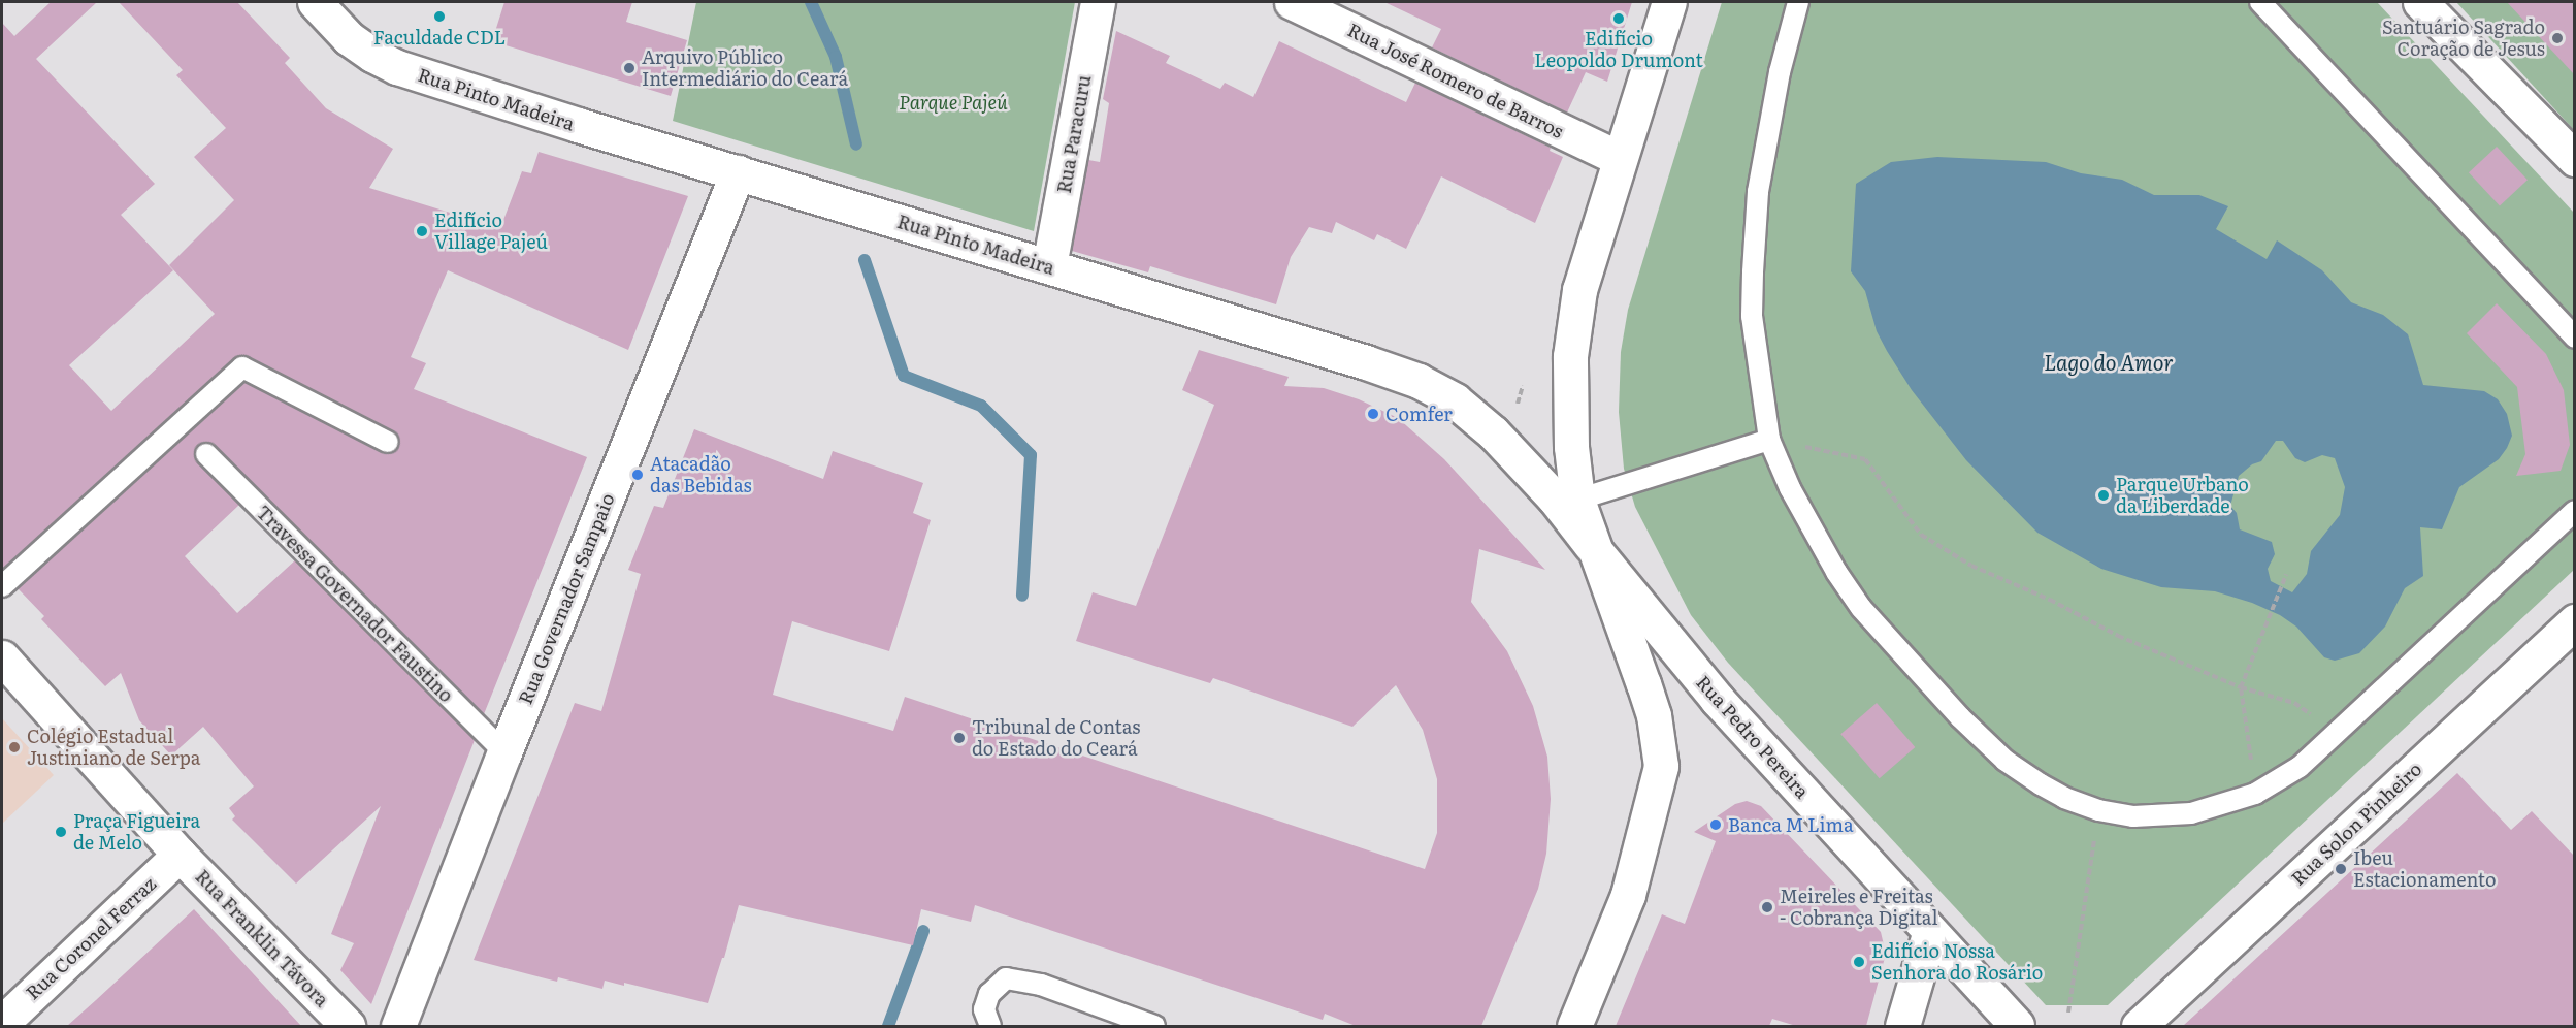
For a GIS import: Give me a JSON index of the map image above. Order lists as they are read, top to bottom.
{
  "streets": {
    "street": [
      "Rua José Romero de Barros",
      "Rua Pinto Madeira",
      "Rua Paracuru",
      "Rua Governador Sampaio",
      "Rua Pedro Pereira",
      "Rua Solon Pinheiro",
      "Rua Coronel Ferraz",
      "Rua Franklin Távora"
    ],
    "lane": ["Travessa Governador Faustino"]
  },
  "crossings": [
    ["Rua Pinto Madeira", "Rua Paracuru"],
    ["Rua Pinto Madeira", "Rua Governador Sampaio"],
    ["Rua Pinto Madeira", "Rua Pedro Pereira"],
    ["Rua Governador Sampaio", "Travessa Governador Faustino"],
    ["Rua Coronel Ferraz", "Rua Franklin Távora"]
  ],
  "water": ["Lago do Amor"],
  "parks": ["Parque Pajeú"],
  "places": [
    "Faculdade CDL",
    "Edifício Leopoldo Drumont",
    "Santuário Sagrado Coração de Jesus",
    "Arquivo Público Intermediário do Ceará",
    "Edifício Village Pajeú",
    "Comfer",
    "Atacadão das Bebidas",
    "Parque Urbano da Liberdade",
    "Tribunal de Contas do Estado do Ceará",
    "Colégio Estadual Justiniano de Serpa",
    "Banca M Lima",
    "Praça Figueira de Melo",
    "Ibeu Estacionamento",
    "Meireles e Freitas - Cobrança Digital",
    "Edifício Nossa Senhora do Rosário"
  ]
}
